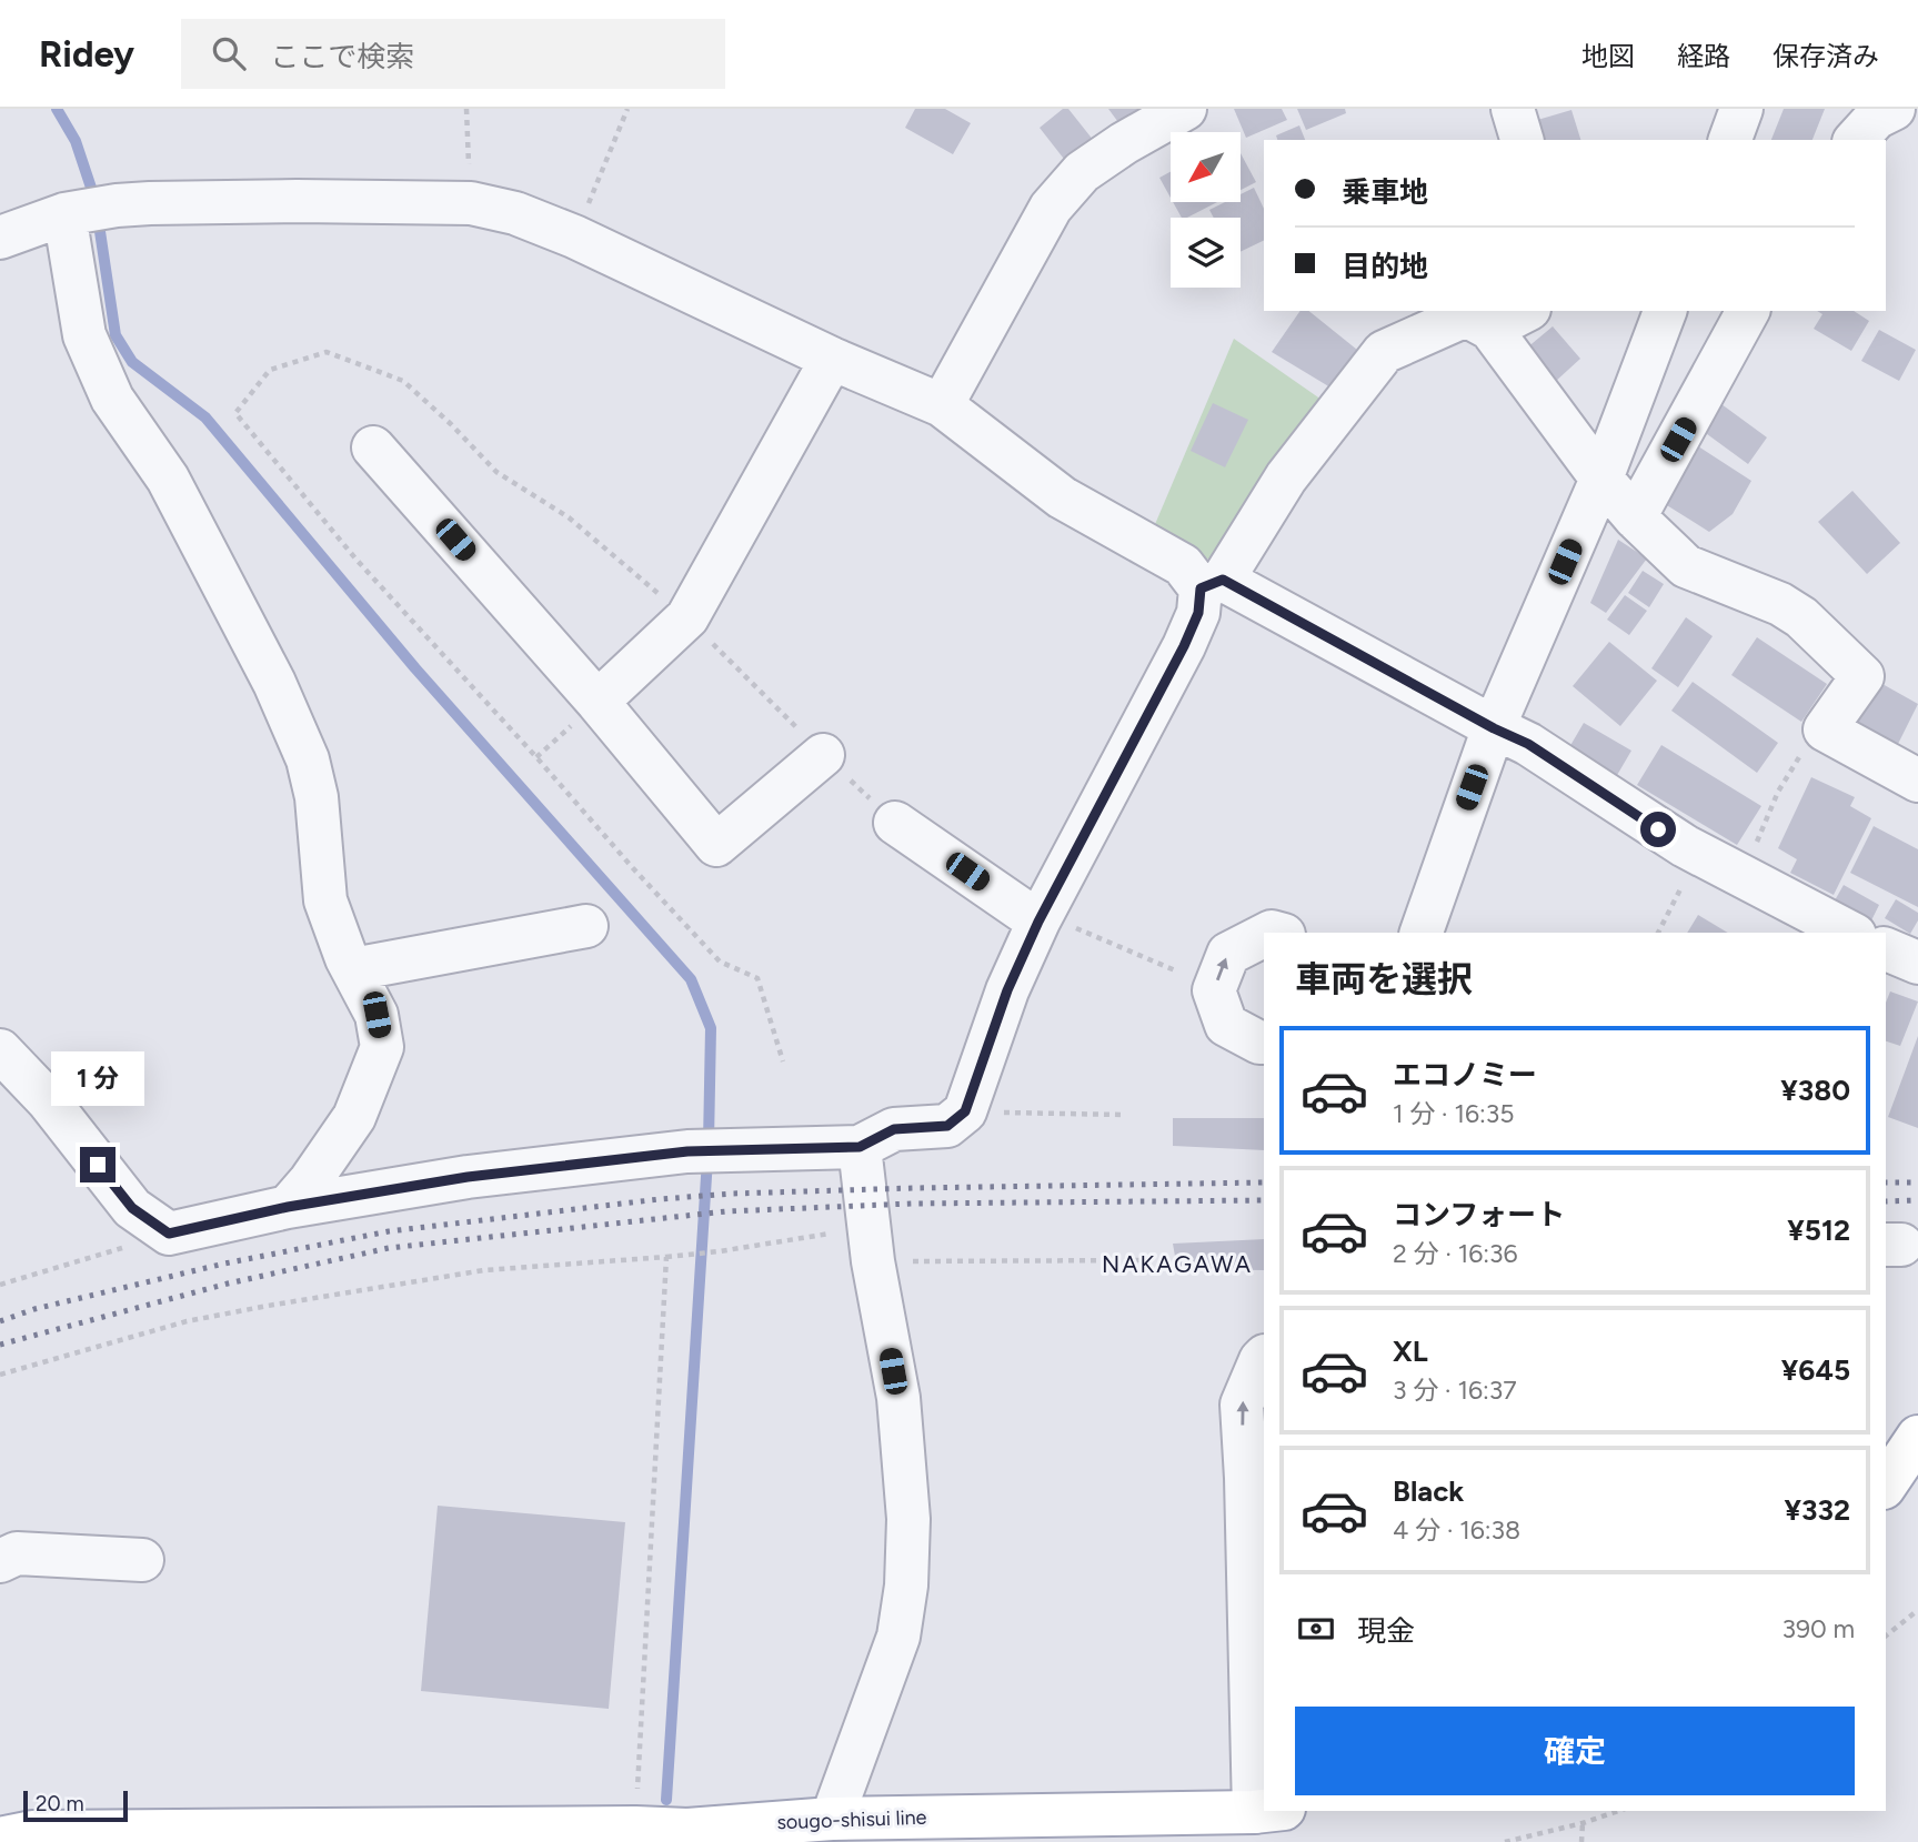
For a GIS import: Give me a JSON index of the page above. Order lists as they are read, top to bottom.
{
  "streets": {
    "main road": ["sougo-shisui line"]
  },
  "districts": ["NAKAGAWA"],
  "scale_bar": "20 m",
  "north": "bottom left",
  "page": {
    "header": "Ridey",
    "search": "ここで検索",
    "nav": ["地図", "経路", "保存済み"],
    "banner": ["乗車地", "目的地"],
    "heading": "車両を選択",
    "list": [
      {
        "name": "エコノミー",
        "note": "1 分 · 16:35",
        "value": "¥380"
      },
      {
        "name": "コンフォート",
        "note": "2 分 · 16:36",
        "value": "¥512"
      },
      {
        "name": "XL",
        "note": "3 分 · 16:37",
        "value": "¥645"
      },
      {
        "name": "Black",
        "note": "4 分 · 16:38",
        "value": "¥332"
      }
    ],
    "bubble": "1 分",
    "pay": ["現金", "390 m"],
    "buttons": "確定",
    "scale": "20 m"
  }
}
